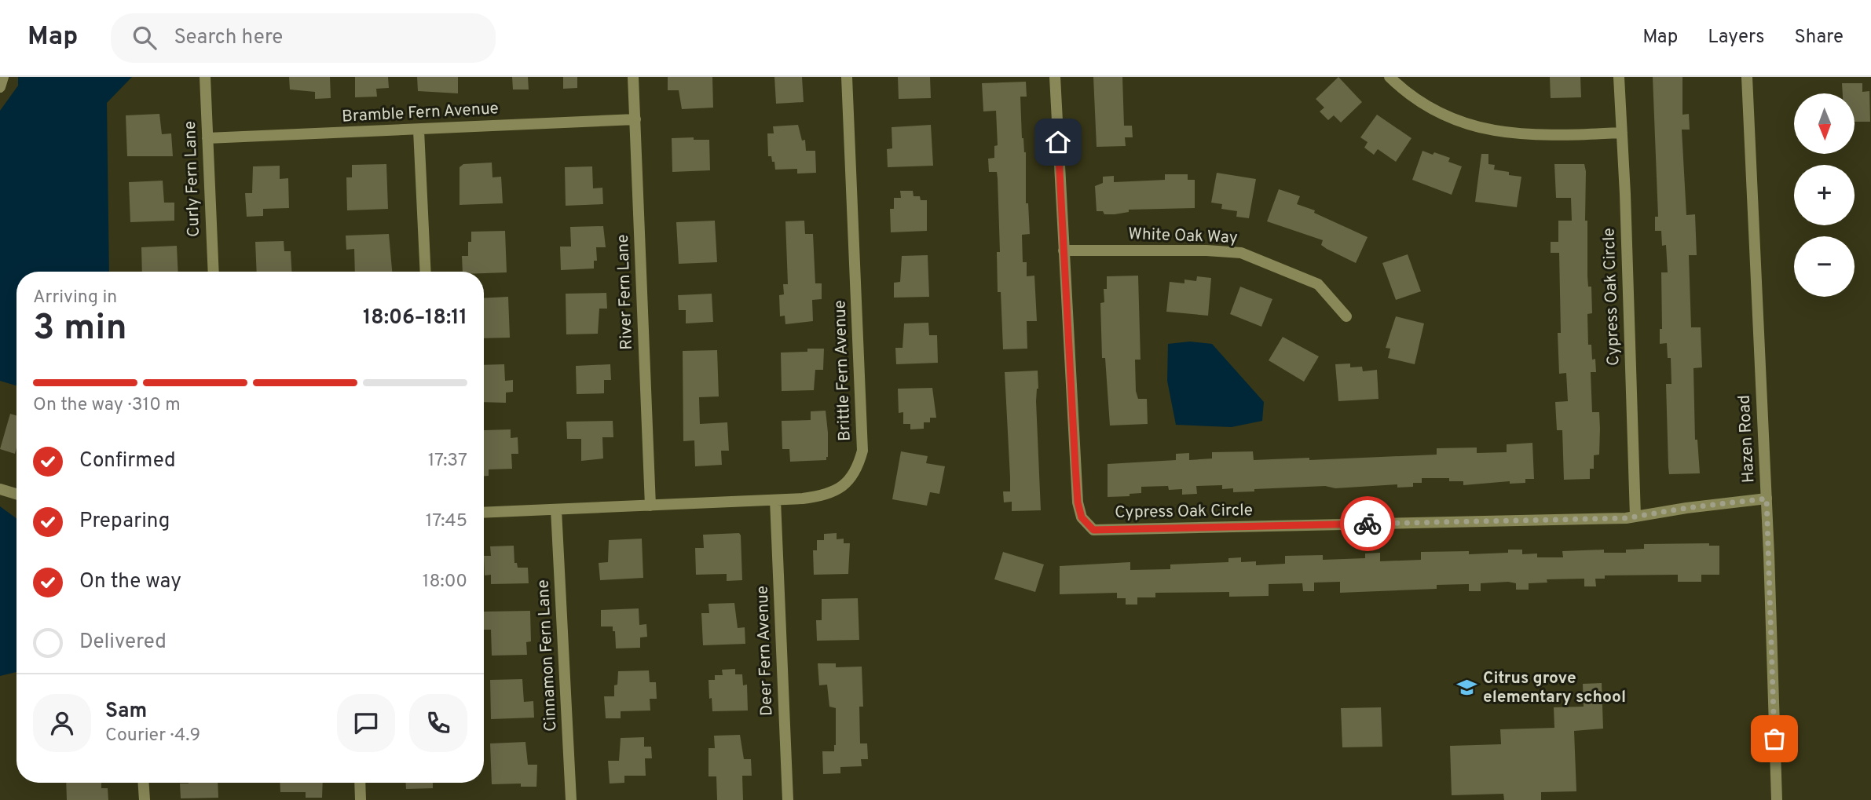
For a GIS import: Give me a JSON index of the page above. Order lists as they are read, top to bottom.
{
  "streets": {
    "street": [
      "Bramble Fern Avenue",
      "Curly Fern Lane",
      "White Oak Way",
      "River Fern Lane",
      "Cypress Oak Circle",
      "Brittle Fern Avenue",
      "Hazen Road",
      "Deer Fern Avenue",
      "Cinnamon Fern Lane"
    ]
  },
  "crossings": [
    ["Bramble Fern Avenue", "Curly Fern Lane"],
    ["Bramble Fern Avenue", "River Fern Lane"],
    ["White Oak Way", "Cypress Oak Circle"],
    ["River Fern Lane", "Brittle Fern Avenue"],
    ["Cypress Oak Circle", "Hazen Road"],
    ["Brittle Fern Avenue", "Deer Fern Avenue"],
    ["Brittle Fern Avenue", "Cinnamon Fern Lane"]
  ],
  "places": {
    "school or university": ["Citrus grove elementary school"]
  },
  "north": "bottom",
  "page": {
    "header": "Map",
    "search": "Search here",
    "nav": ["Map", "Layers", "Share"],
    "map_buttons": ["+", "−"],
    "heading": ["3 min", "Arriving in", "18:06–18:11"],
    "panel": ["Sam", "Courier · 4.9"],
    "bar": "On the way · 310 m",
    "list": [
      ["Confirmed", "17:37"],
      ["Preparing", "17:45"],
      ["On the way", "18:00"],
      "Delivered"
    ]
  }
}
